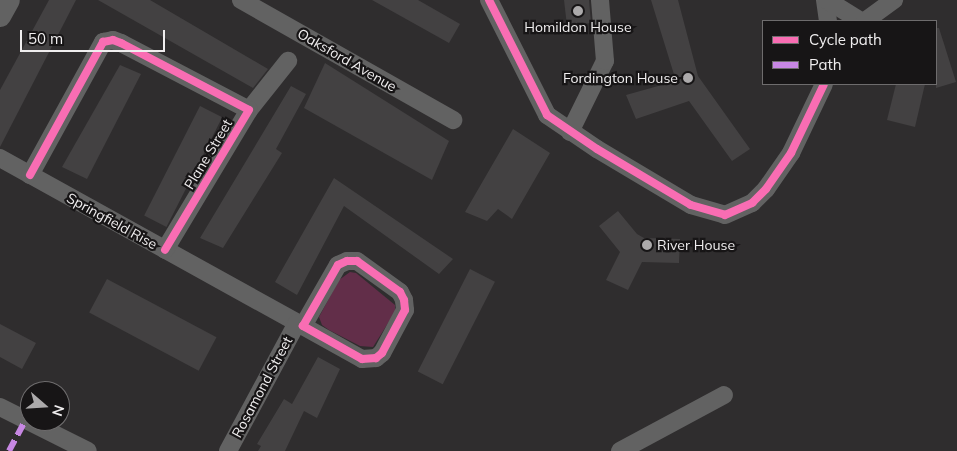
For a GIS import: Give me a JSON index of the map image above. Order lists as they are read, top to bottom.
{
  "streets": {
    "street": [
      "Oaksford Avenue",
      "Plane Street",
      "Springfield Rise",
      "Rosamond Street"
    ]
  },
  "crossings": [
    ["Plane Street", "Springfield Rise"],
    ["Springfield Rise", "Rosamond Street"]
  ],
  "places": ["Homildon House", "Fordington House", "River House"],
  "legend": ["Cycle path", "Path"],
  "scale_bar": "50 m",
  "north": "right"
}
